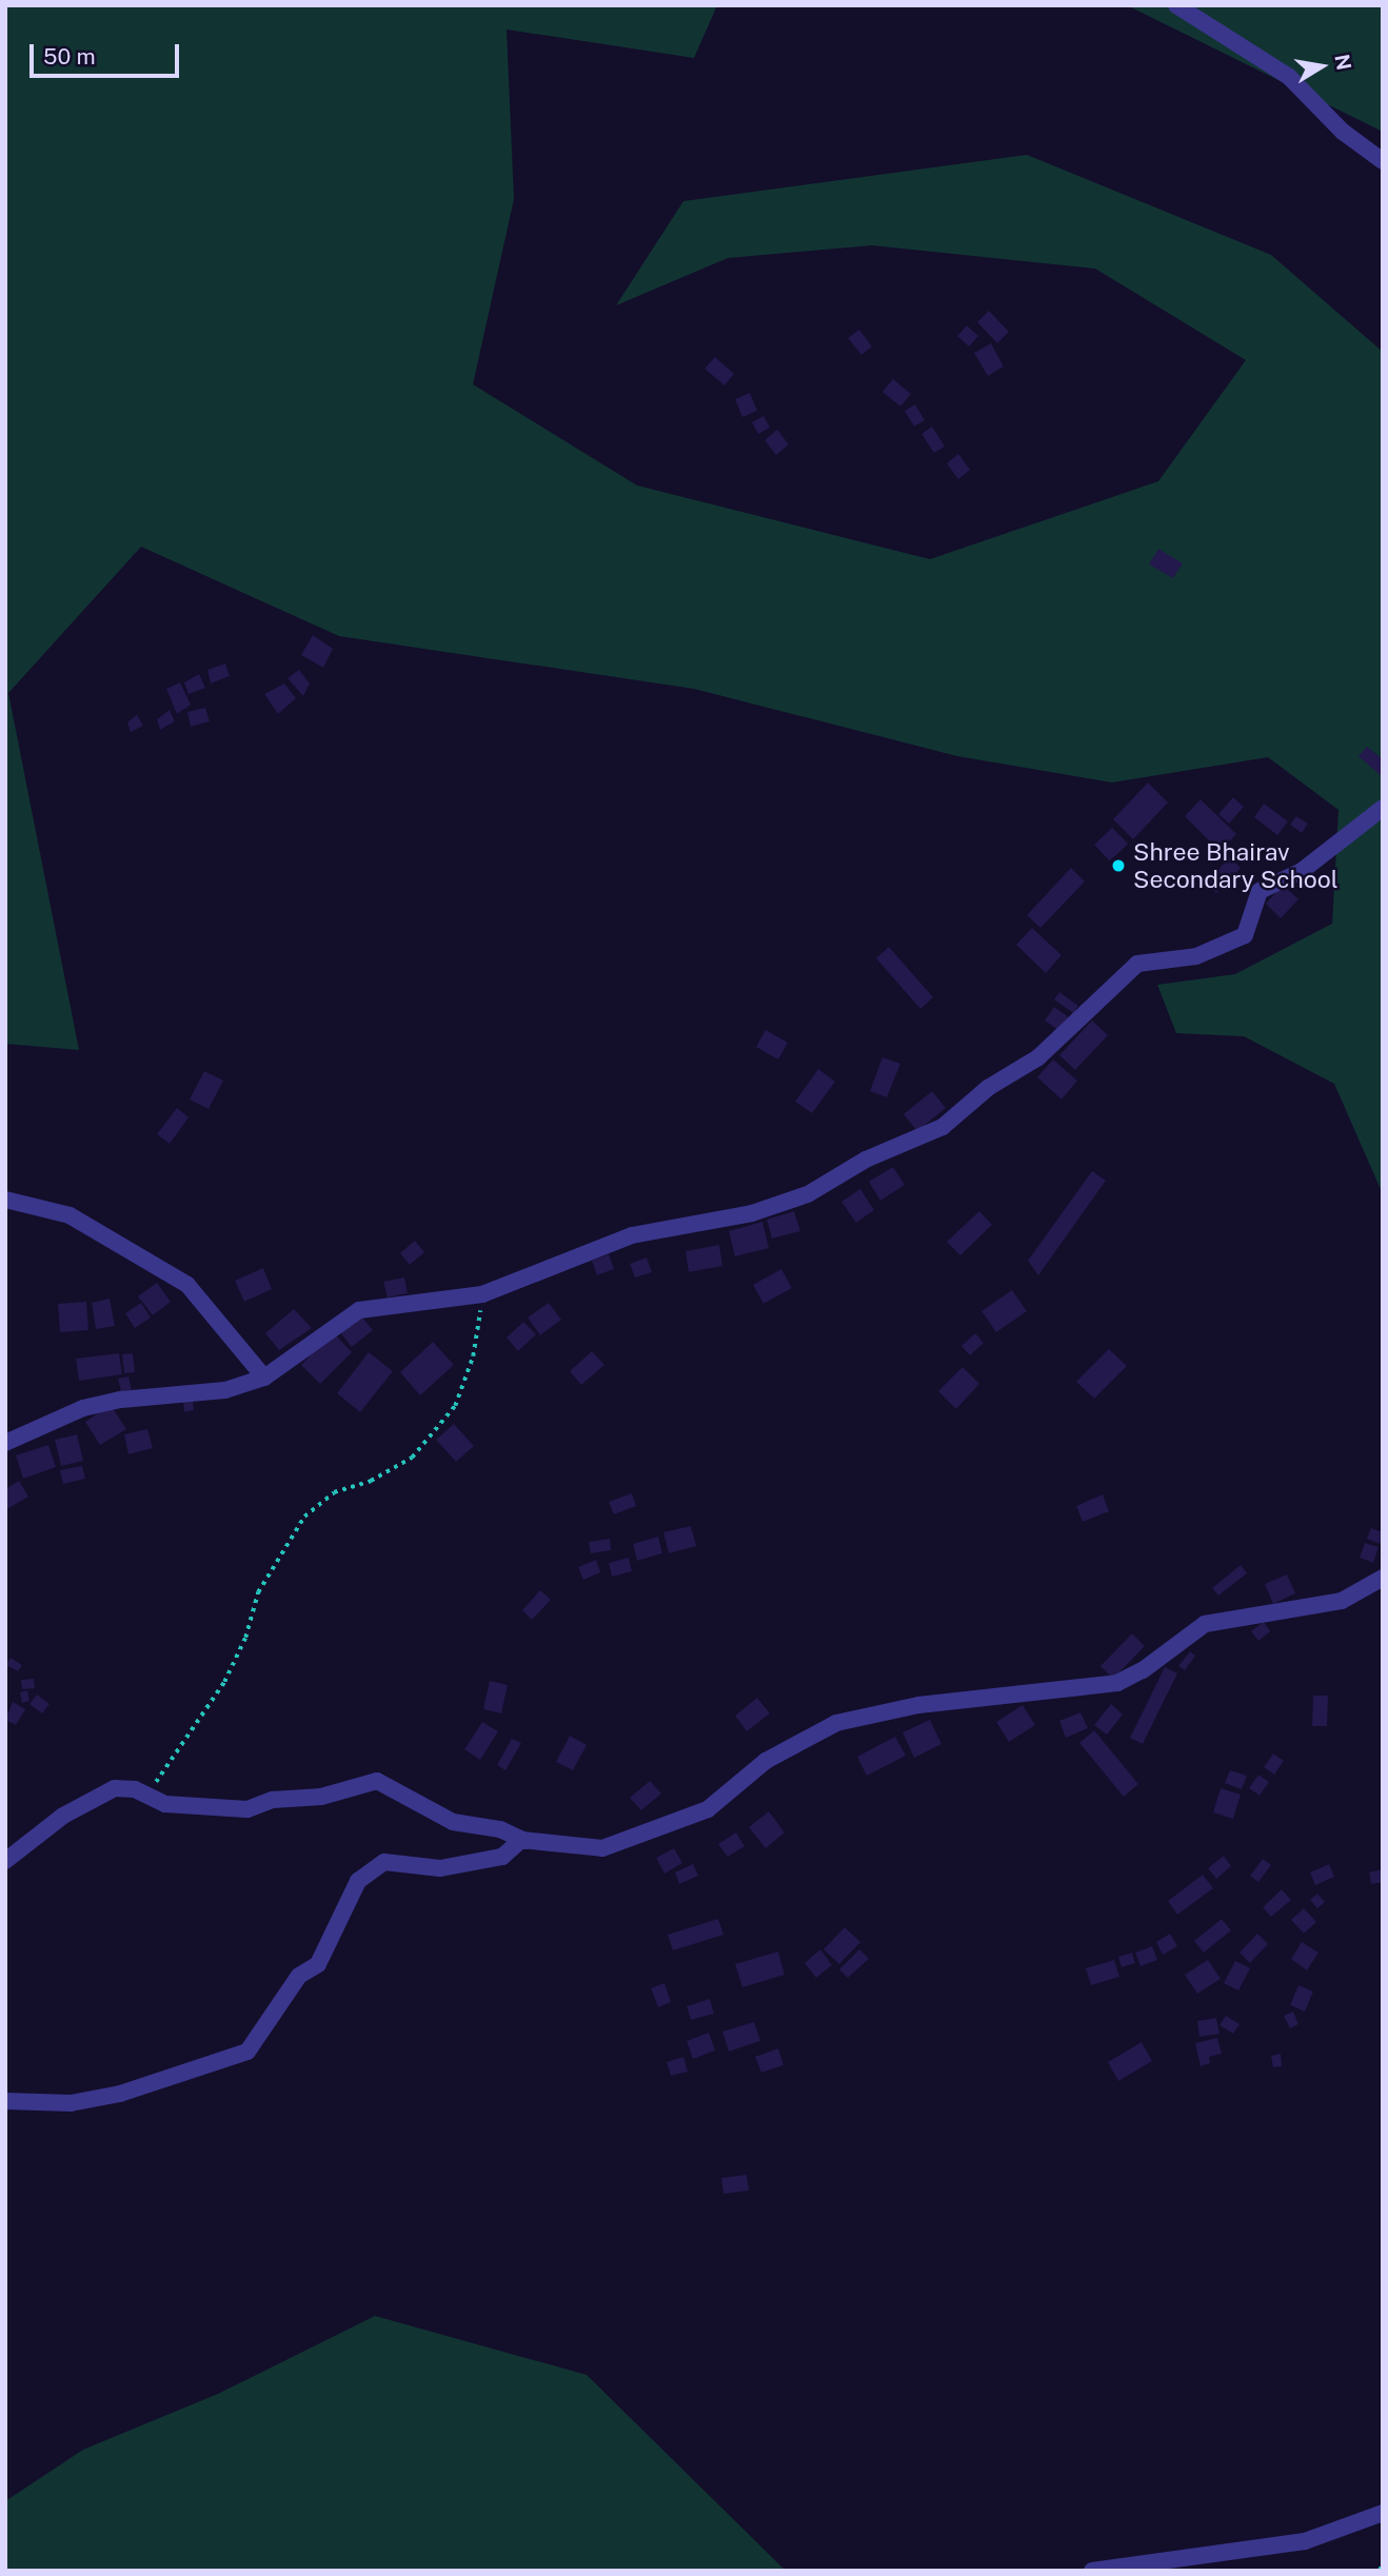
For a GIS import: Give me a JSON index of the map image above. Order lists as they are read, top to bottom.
{
  "places": ["Shree Bhairav Secondary School"],
  "scale_bar": "50 m",
  "north": "right"
}
